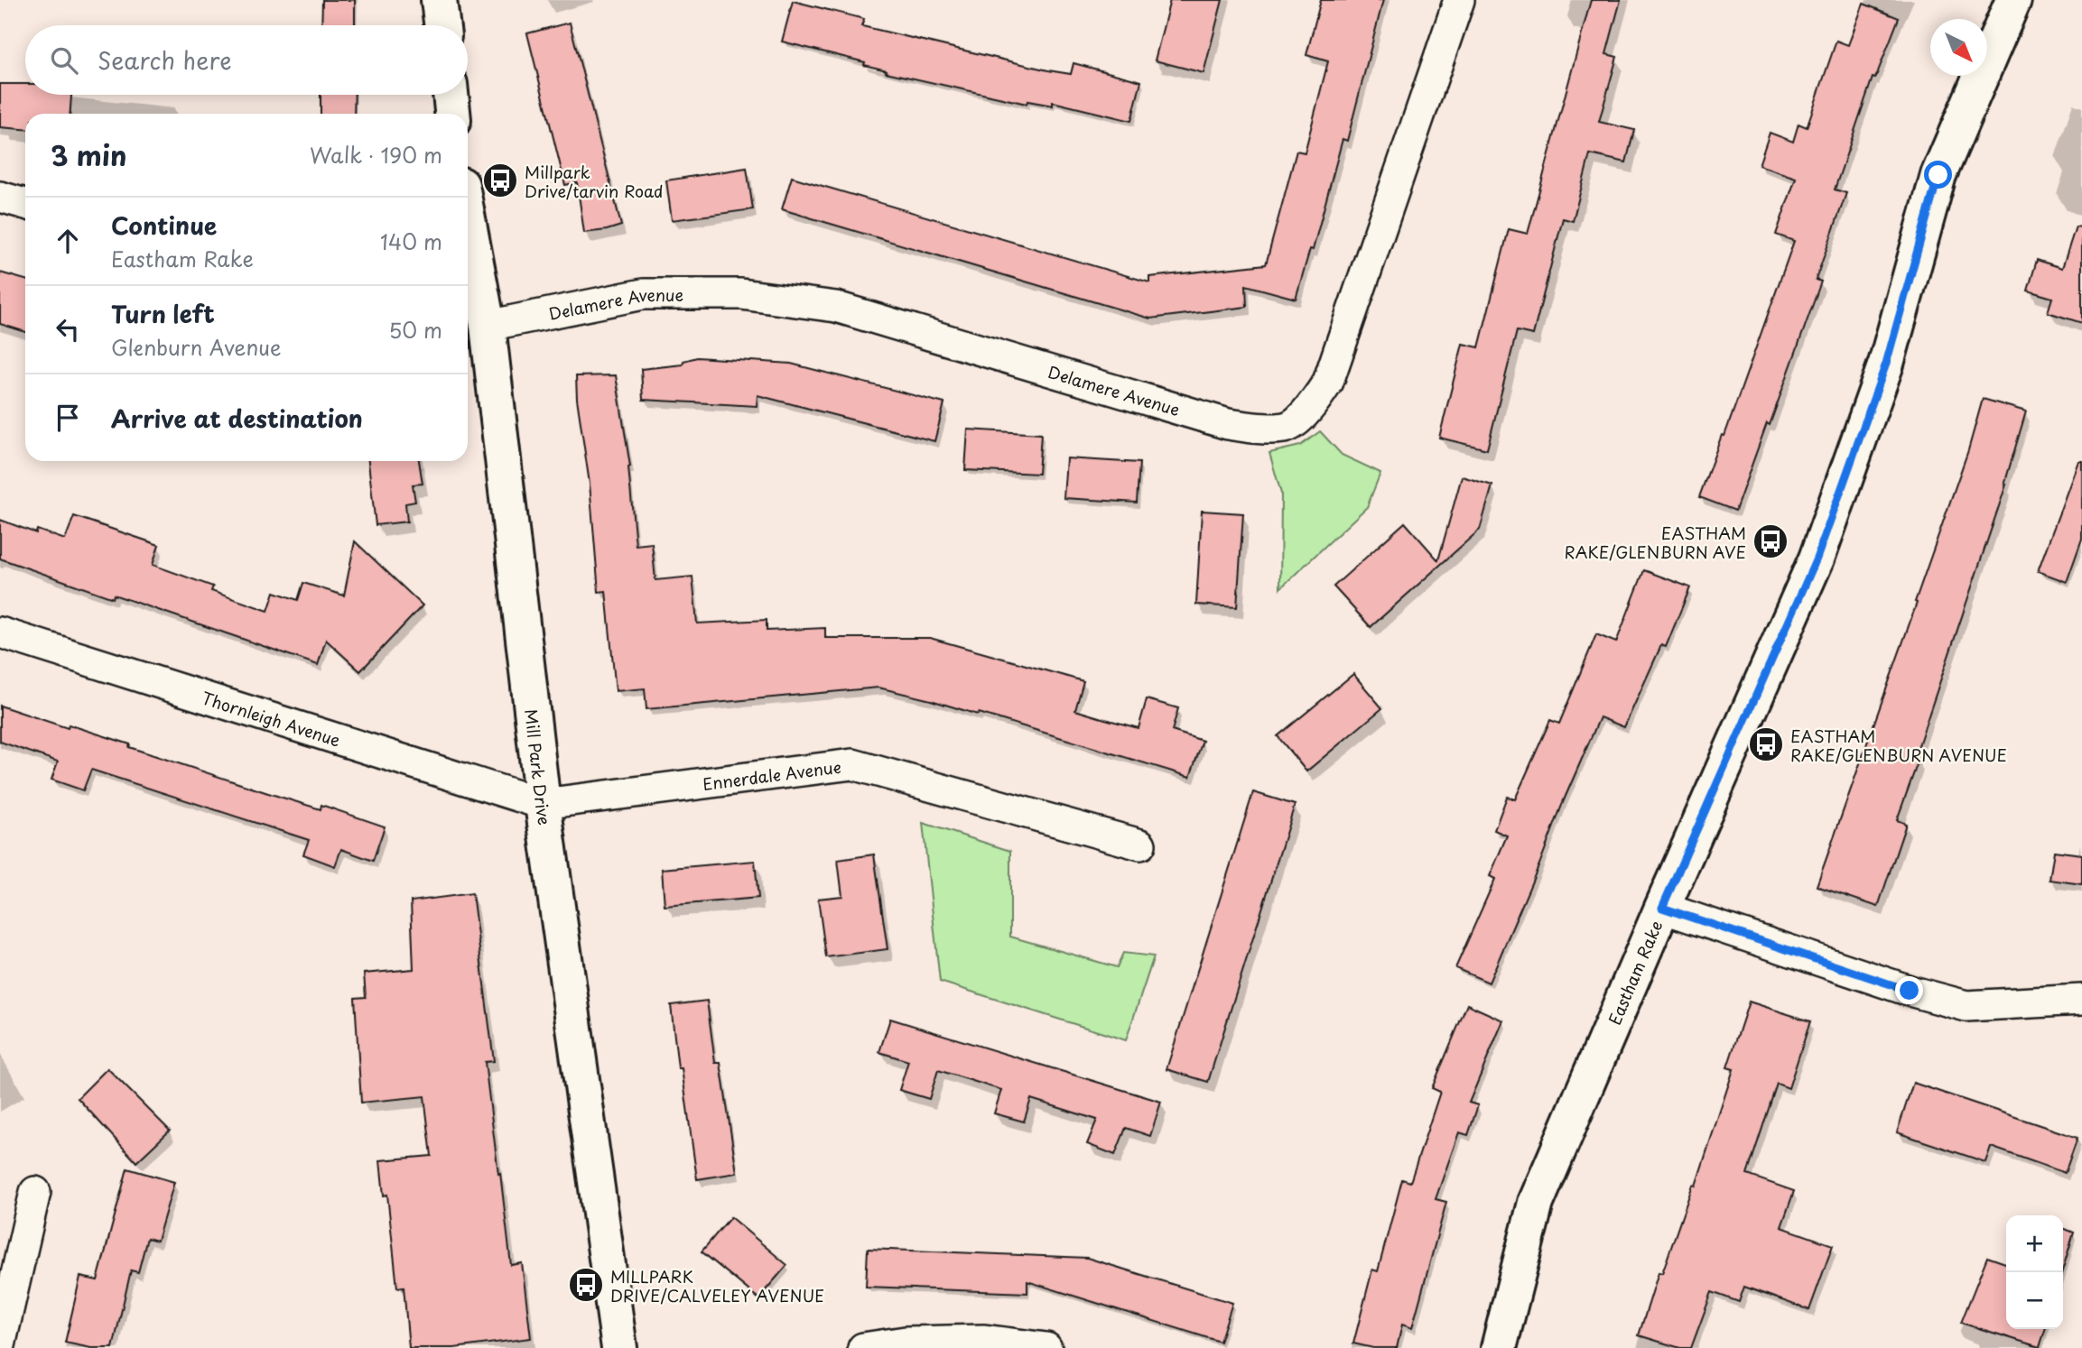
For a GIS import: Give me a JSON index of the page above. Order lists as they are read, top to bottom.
{
  "streets": {
    "street": [
      "Delamere Avenue",
      "Thornleigh Avenue",
      "Mill Park Drive",
      "Ennerdale Avenue",
      "Eastham Rake"
    ]
  },
  "crossings": [
    ["Delamere Avenue", "Mill Park Drive"],
    ["Thornleigh Avenue", "Mill Park Drive"],
    ["Thornleigh Avenue", "Ennerdale Avenue"],
    ["Mill Park Drive", "Ennerdale Avenue"]
  ],
  "places": {
    "bus stop": [
      "Millpark Drive/tarvin Road",
      "EASTHAM RAKE/GLENBURN AVE",
      "EASTHAM RAKE/GLENBURN AVENUE",
      "MILLPARK DRIVE/CALVELEY AVENUE"
    ]
  },
  "north": "bottom right",
  "page": {
    "search": "Search here",
    "heading": ["3 min", "Walk · 190 m"],
    "list": [
      ["Continue", "Eastham Rake", "140 m"],
      ["Turn left", "Glenburn Avenue", "50 m"],
      "Arrive at destination"
    ],
    "map_buttons": ["+", "−"]
  }
}
